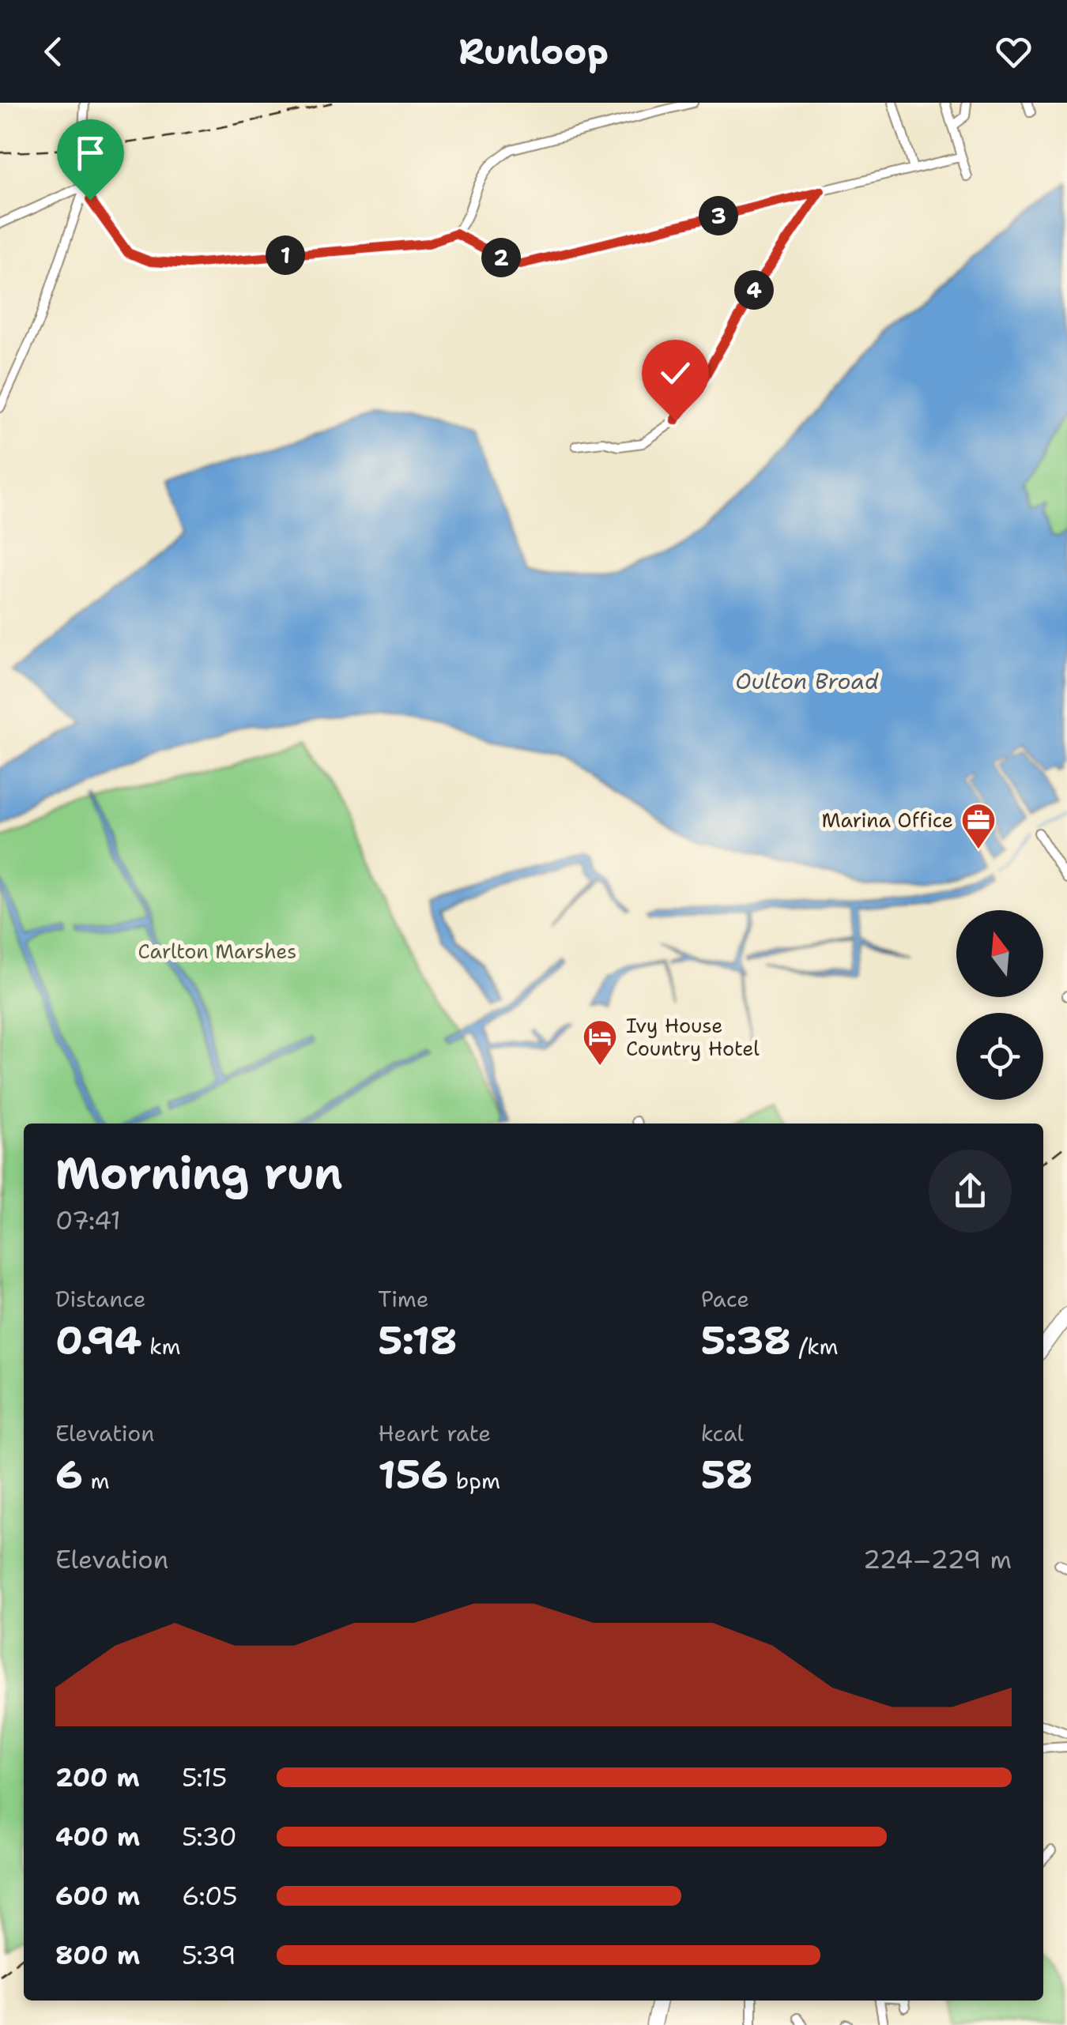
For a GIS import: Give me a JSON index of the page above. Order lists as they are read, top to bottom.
{
  "water": ["Oulton Broad"],
  "parks": ["Carlton Marshes"],
  "places": {
    "office": ["Marina Office"],
    "hotel": ["Ivy House Country Hotel"]
  },
  "north": "top",
  "page": {
    "header": "Runloop",
    "pins": [
      "3",
      "1",
      "2",
      "4"
    ],
    "heading": ["Morning run", "07:41"],
    "stats": [
      ["Distance", "0.94 km"],
      ["Time", "5:18"],
      ["Pace", "5:38 /km"],
      ["Elevation", "6 m"],
      ["Heart rate", "156 bpm"],
      ["kcal", "58"]
    ],
    "chart": ["Elevation", "224–229 m"],
    "list": [
      {
        "name": "200 m",
        "note": "5:15"
      },
      {
        "name": "400 m",
        "note": "5:30"
      },
      {
        "name": "600 m",
        "note": "6:05"
      },
      {
        "name": "800 m",
        "note": "5:39"
      }
    ]
  }
}
